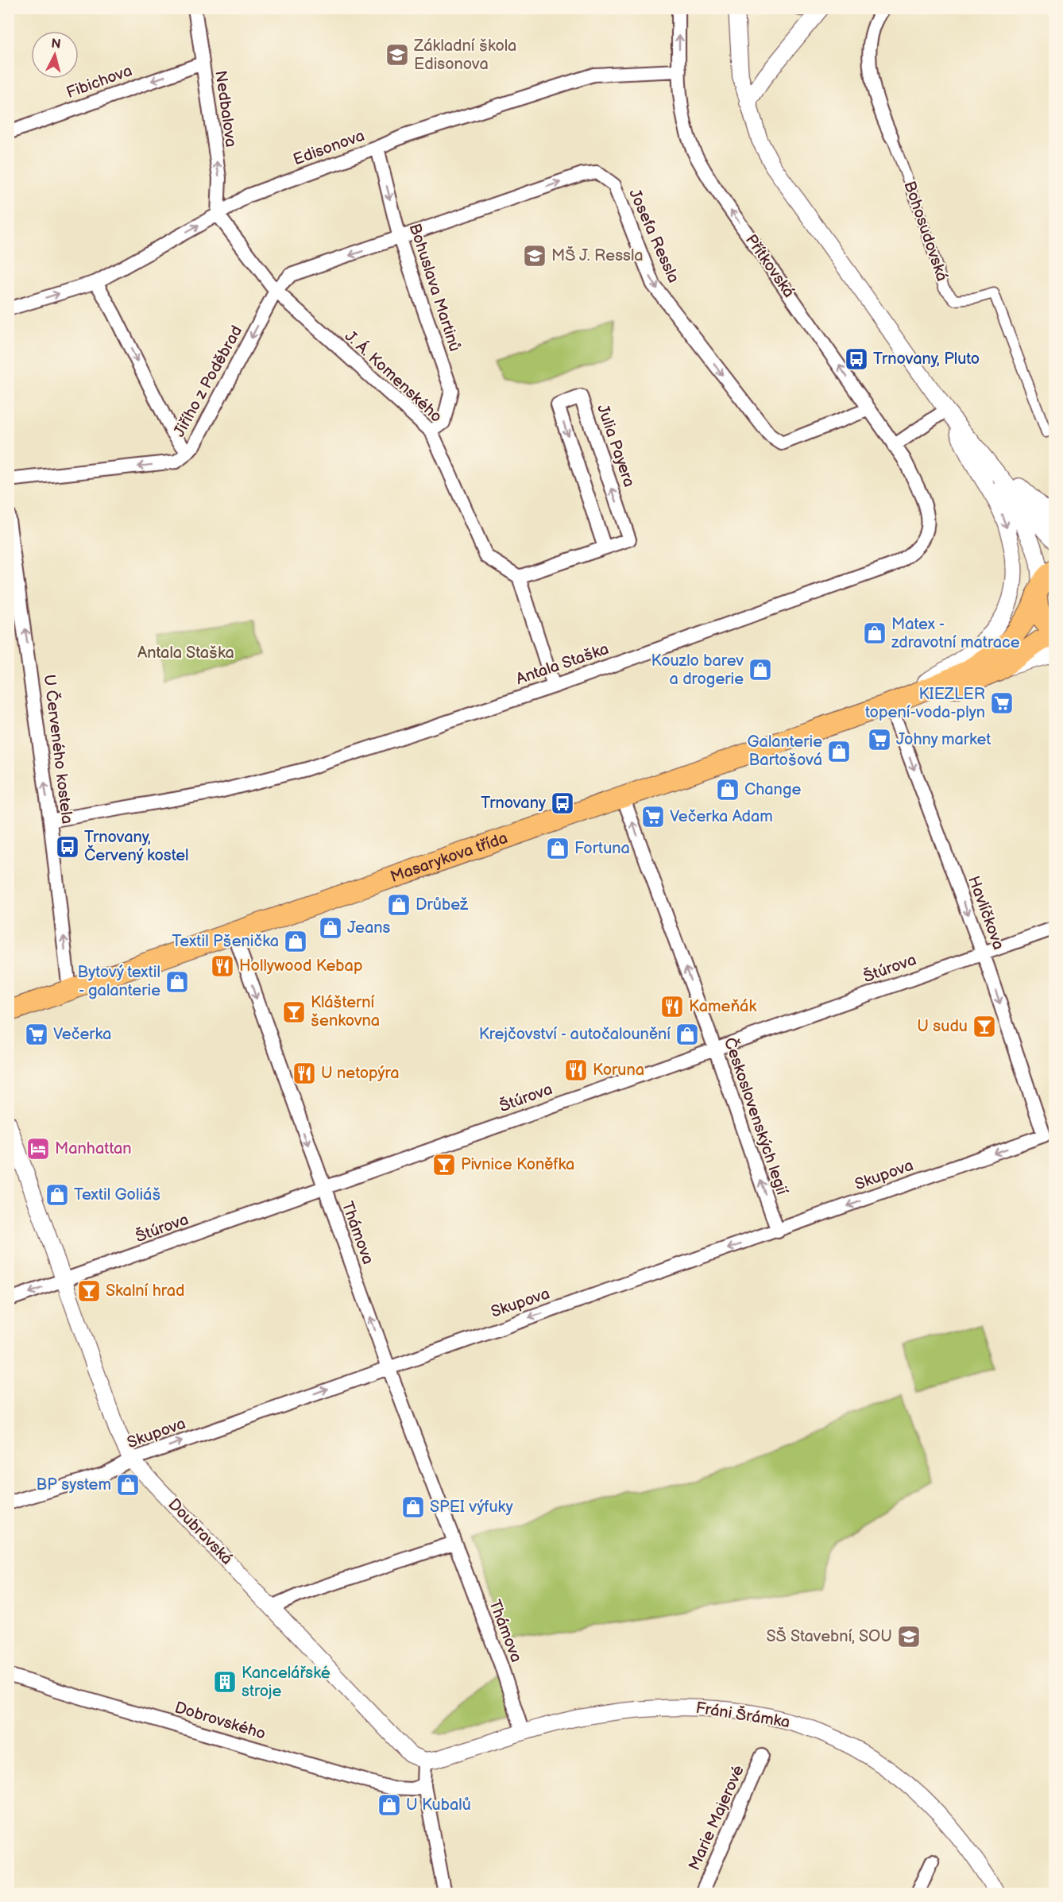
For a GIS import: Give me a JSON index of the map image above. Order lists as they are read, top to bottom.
{
  "streets": {
    "main road": ["Masarykova třída"],
    "street": [
      "Fibichova",
      "Nedbalova",
      "Edisonova",
      "Bohosudovská",
      "Josefa Ressla",
      "Přítkovská",
      "Bohuslava Martinů",
      "J. Á. Komenského",
      "Jiřího z Poděbrad",
      "Julia Payera",
      "Antala Staška",
      "U Červeného kostela",
      "Havlíčkova",
      "Štúrova",
      "Československých legií",
      "Skupova",
      "Thámova",
      "Doubravská",
      "Fráni Šrámka",
      "Dobrovského",
      "Marie Majerové"
    ]
  },
  "crossings": [
    ["Fibichova", "Nedbalova"],
    ["Nedbalova", "Edisonova"],
    ["Nedbalova", "J. Á. Komenského"],
    ["Edisonova", "Přítkovská"],
    ["Edisonova", "Bohuslava Martinů"],
    ["Edisonova", "J. Á. Komenského"],
    ["Josefa Ressla", "Přítkovská"],
    ["Josefa Ressla", "Bohuslava Martinů"],
    ["Josefa Ressla", "J. Á. Komenského"],
    ["Josefa Ressla", "Jiřího z Poděbrad"],
    ["Přítkovská", "Antala Staška"],
    ["Bohuslava Martinů", "J. Á. Komenského"],
    ["J. Á. Komenského", "Jiřího z Poděbrad"],
    ["J. Á. Komenského", "Julia Payera"],
    ["Antala Staška", "U Červeného kostela"],
    ["U Červeného kostela", "Masarykova třída"],
    ["Masarykova třída", "Havlíčkova"],
    ["Masarykova třída", "Československých legií"],
    ["Masarykova třída", "Thámova"],
    ["Havlíčkova", "Štúrova"],
    ["Havlíčkova", "Skupova"],
    ["Štúrova", "Československých legií"],
    ["Štúrova", "Thámova"],
    ["Štúrova", "Doubravská"],
    ["Československých legií", "Skupova"],
    ["Skupova", "Thámova"],
    ["Skupova", "Doubravská"],
    ["Thámova", "Fráni Šrámka"],
    ["Doubravská", "Fráni Šrámka"]
  ],
  "one_way": [
    "Fibichova",
    "Nedbalova",
    "Jiřího z Poděbrad",
    "U Červeného kostela",
    "Havlíčkova",
    "Československých legií"
  ],
  "parks": ["Antala Staška"],
  "places": {
    "school or university": ["Základní škola Edisonova", "MŠ J. Ressla", "SŠ Stavební, SOU"],
    "bus stop": ["Trnovany, Pluto", "Trnovany", "Trnovany, Červený kostel"],
    "shop": [
      "Matex - zdravotní matrace",
      "Kouzlo barev a drogerie",
      "Galanterie Bartošová",
      "Change",
      "Fortuna",
      "Drůbež",
      "Jeans",
      "Textil Pšenička",
      "Bytový textil - galanterie",
      "Krejčovství - autočalounění",
      "Textil Goliáš",
      "BP system",
      "SPEI výfuky",
      "U Kubalů"
    ],
    "supermarket": [
      "KIEZLER topení-voda-plyn",
      "Johny market",
      "Večerka Adam",
      "Večerka"
    ],
    "restaurant": [
      "Hollywood Kebap",
      "Kameňák",
      "Koruna",
      "U netopýra"
    ],
    "bar": [
      "Klášterní šenkovna",
      "U sudu",
      "Pivnice Koněfka",
      "Skalní hrad"
    ],
    "hotel": ["Manhattan"],
    "building": ["Kancelářské stroje"]
  },
  "north": "top"
}
